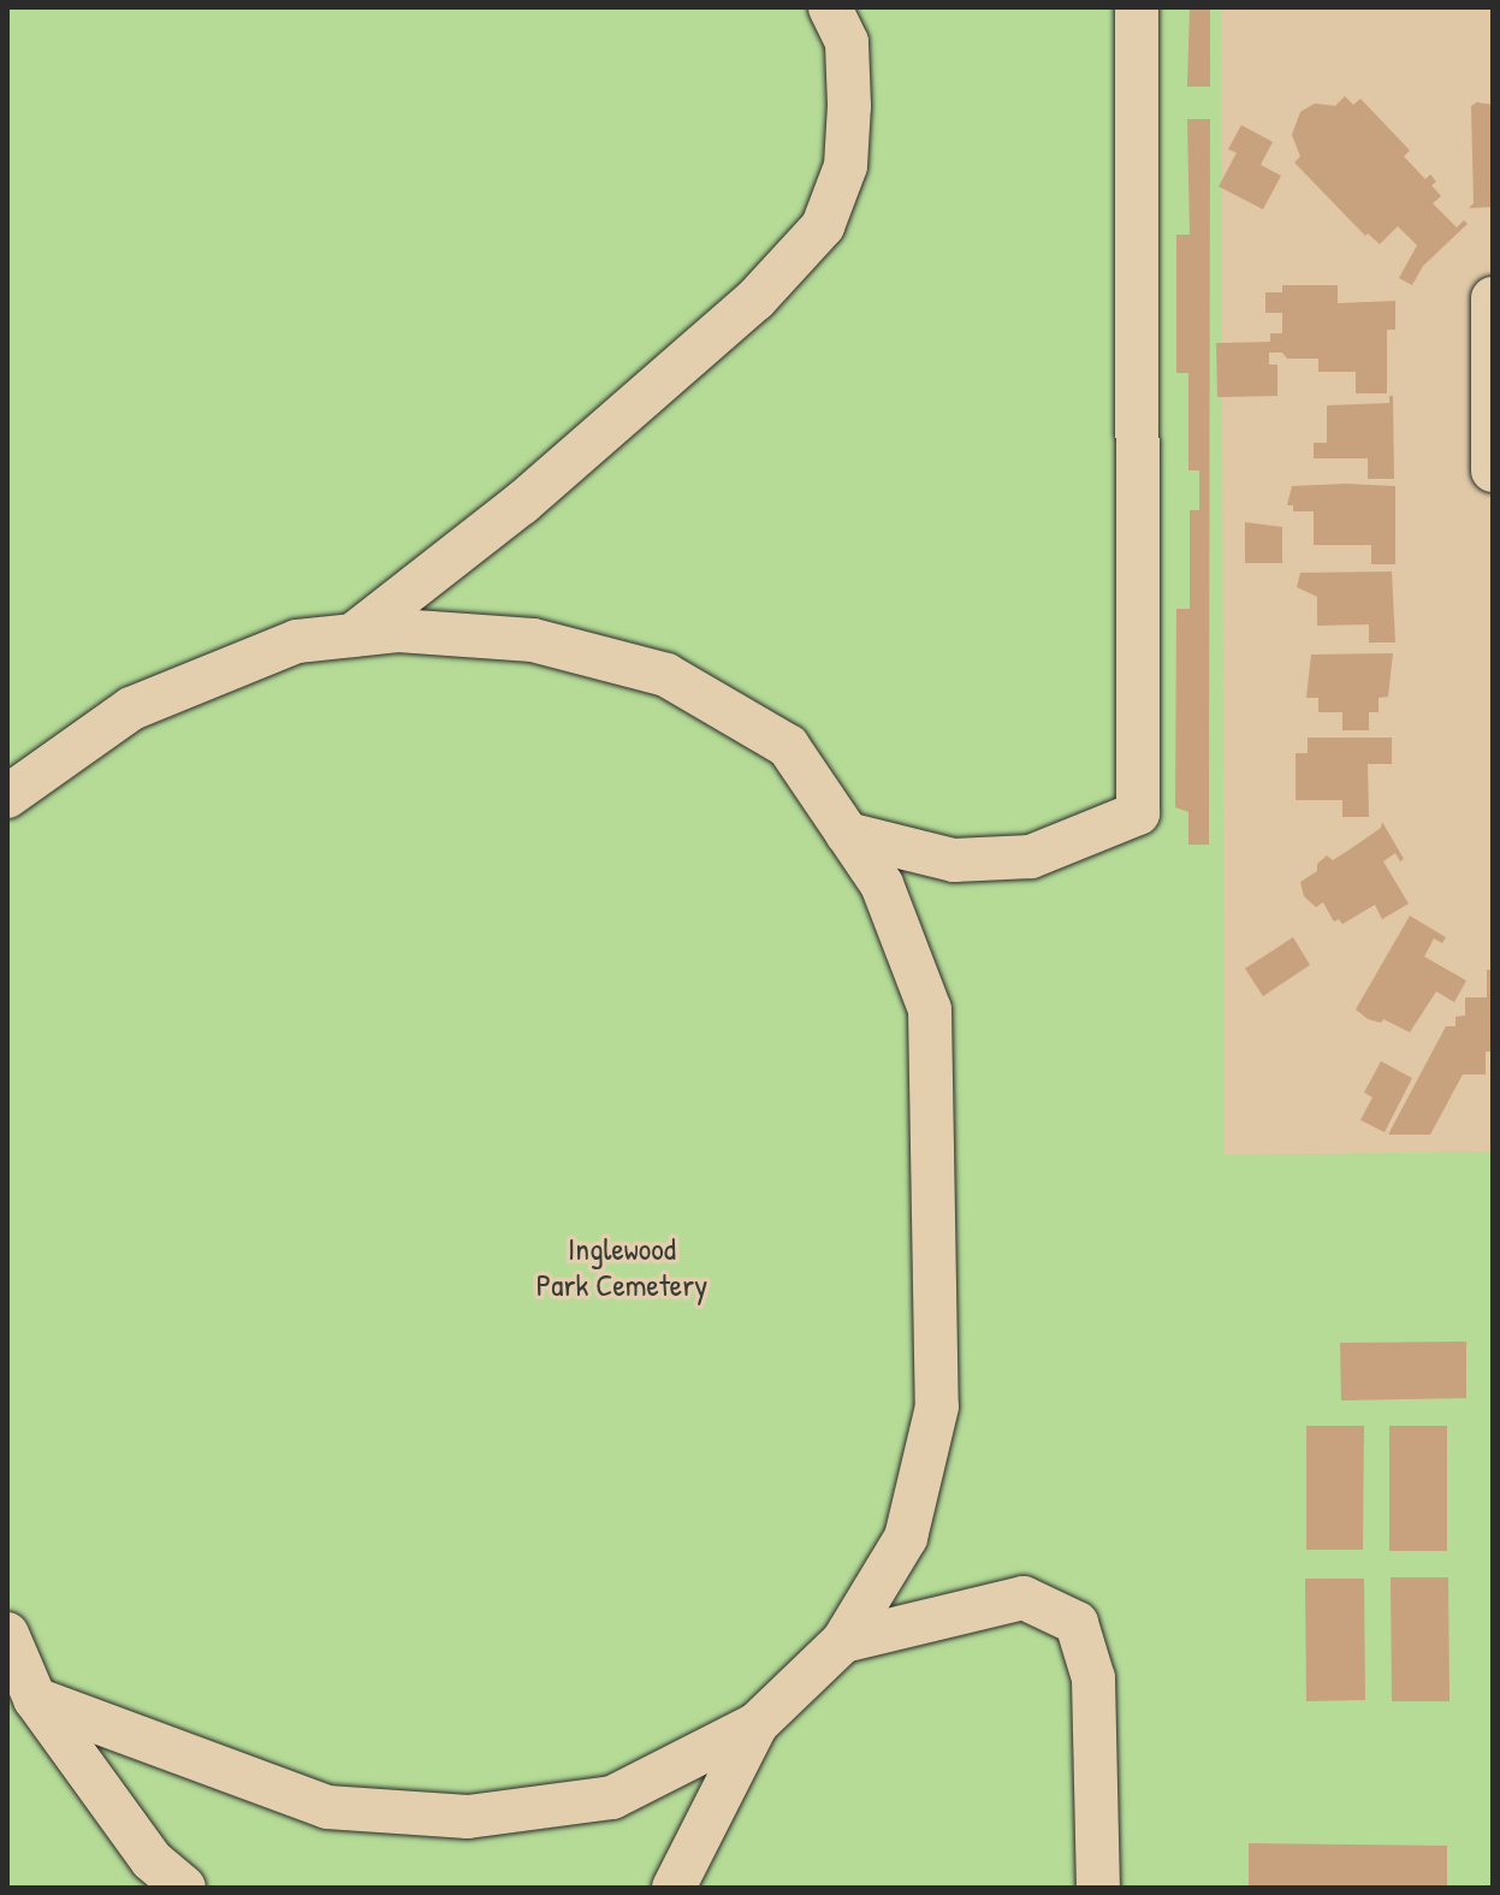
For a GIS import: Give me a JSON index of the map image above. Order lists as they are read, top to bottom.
{
  "parks": ["Inglewood Park Cemetery"]
}
